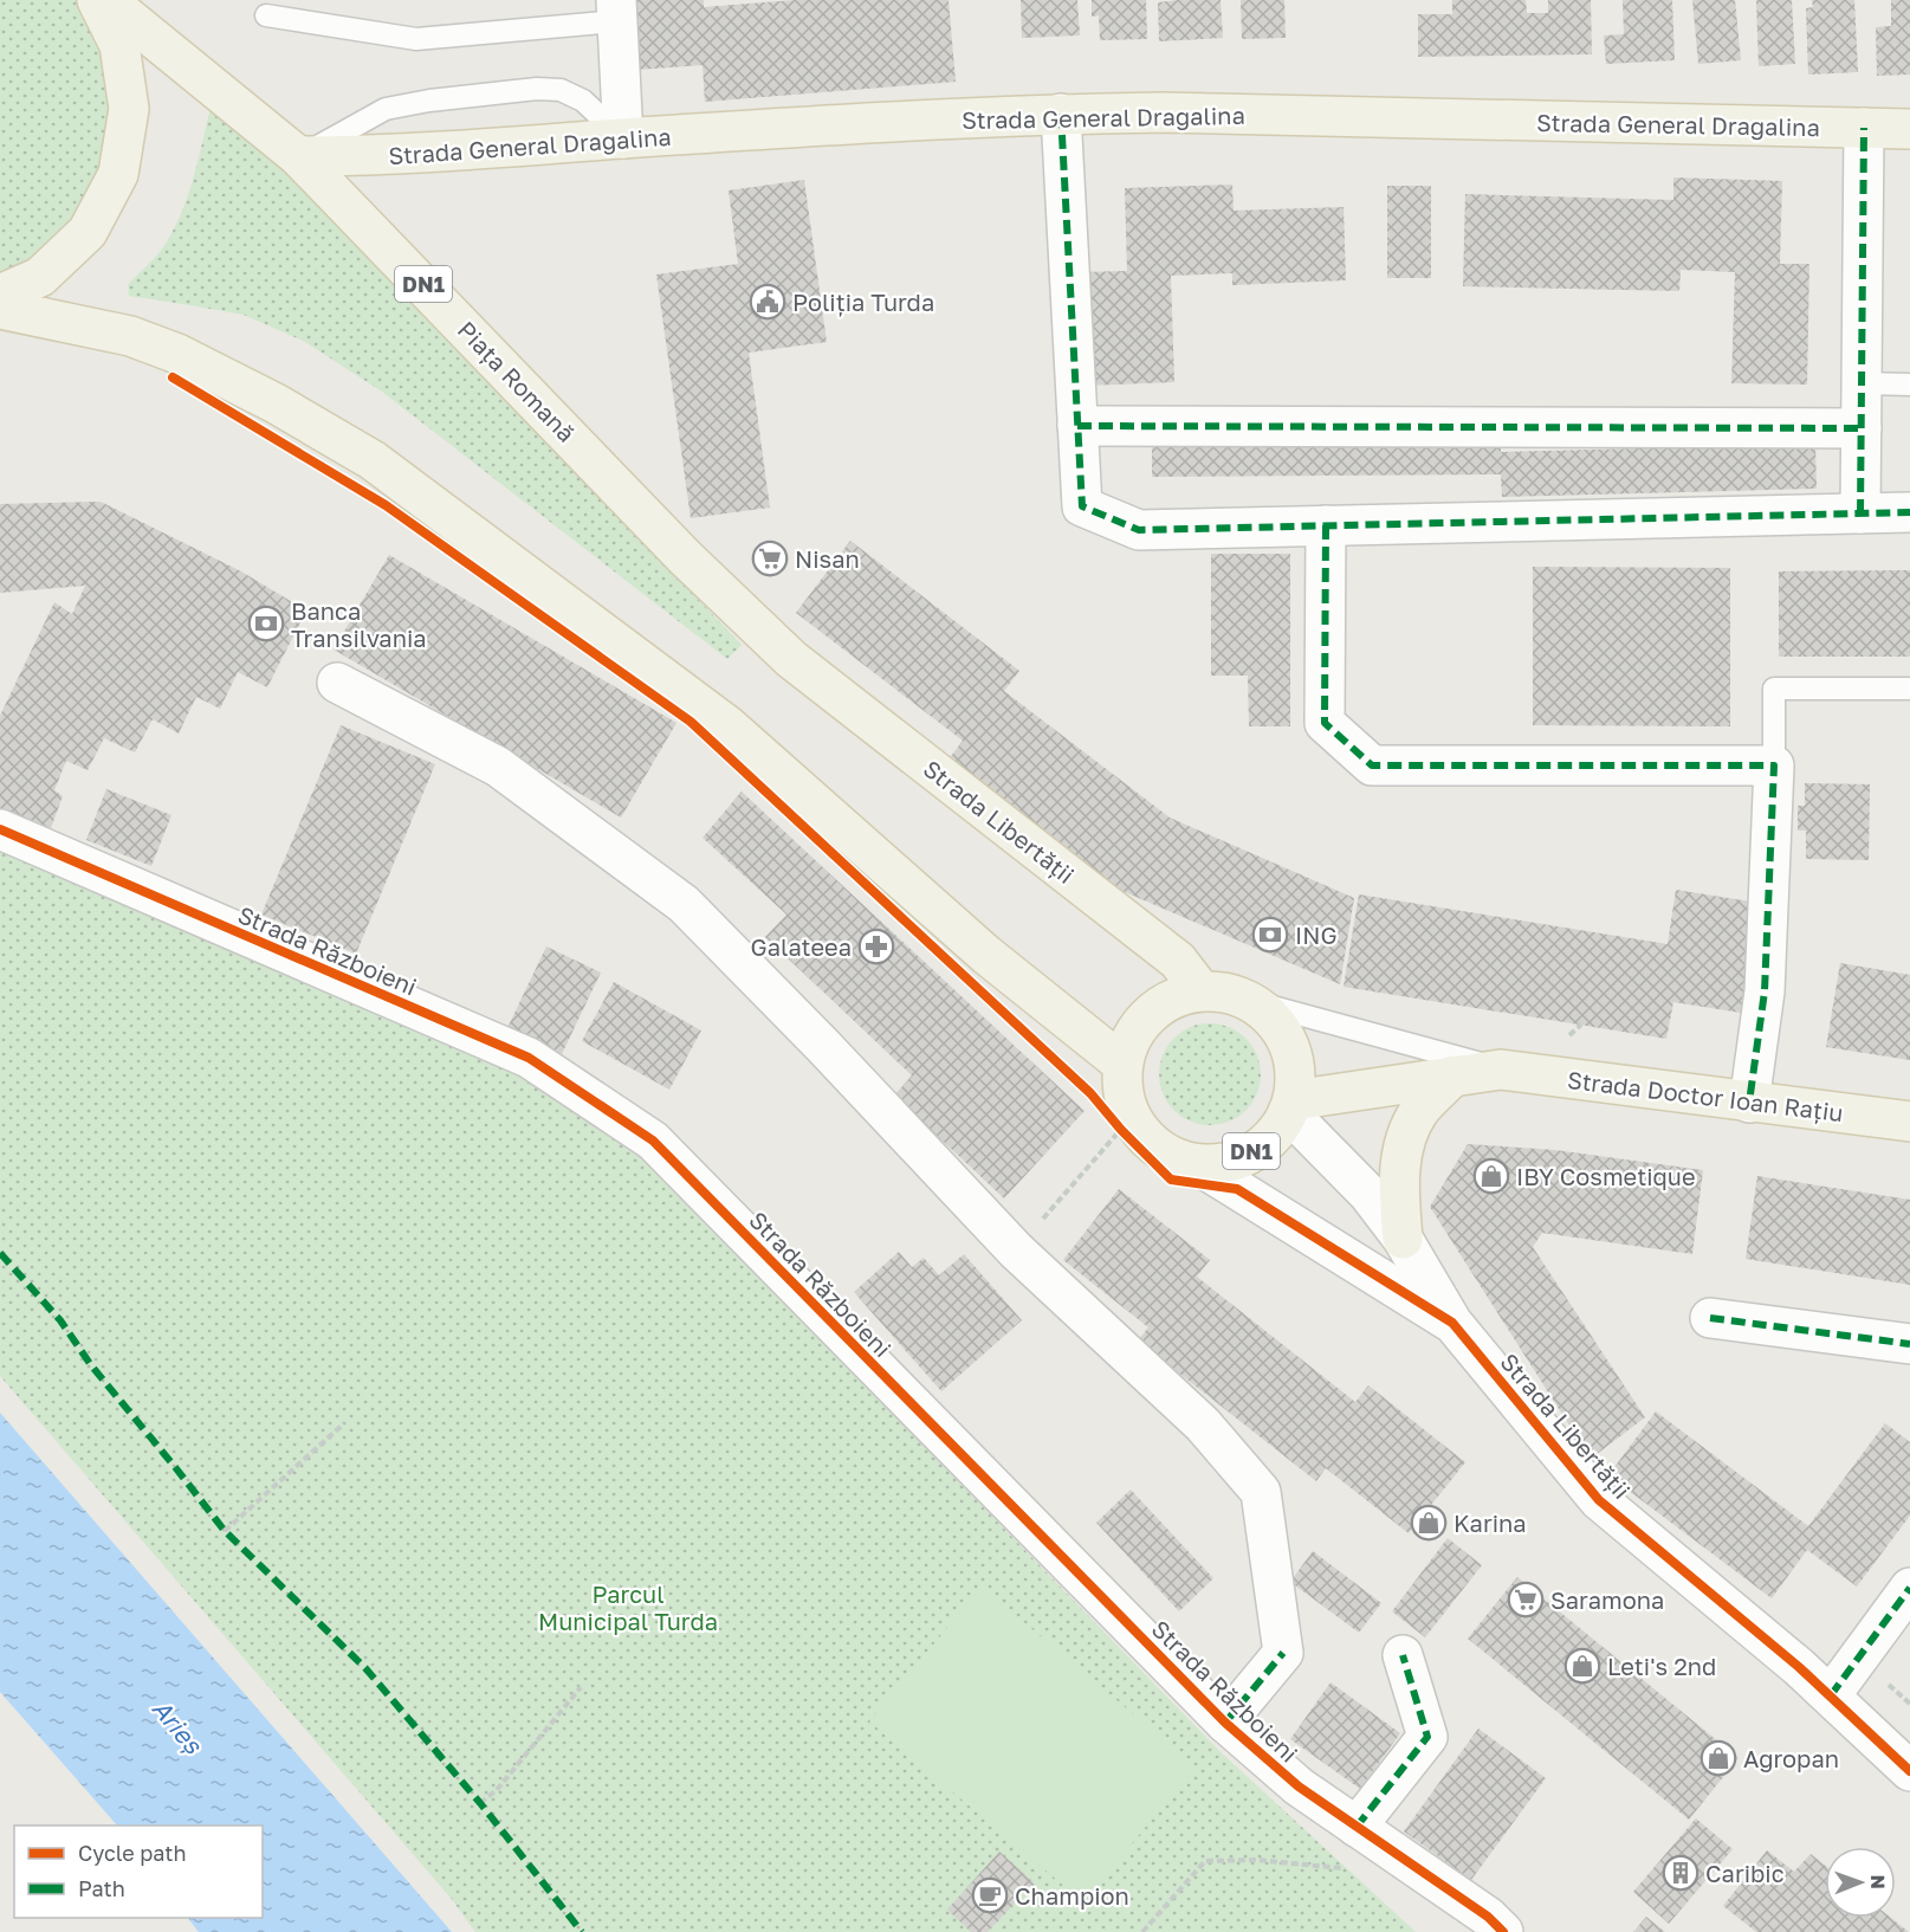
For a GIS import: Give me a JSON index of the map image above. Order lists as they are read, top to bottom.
{
  "streets": {
    "main road": [
      "Strada General Dragalina",
      "DN1",
      "Piața Romană",
      "Strada Libertății",
      "Strada Doctor Ioan Rațiu"
    ],
    "street": ["Strada Războieni"]
  },
  "crossings": [
    ["Strada General Dragalina", "Piața Romană"],
    ["DN1", "Strada Libertății"],
    ["DN1", "Strada Doctor Ioan Rațiu"],
    ["Piața Romană", "Strada Libertății"],
    ["Strada Libertății", "Strada Doctor Ioan Rațiu"]
  ],
  "water": ["Arieș"],
  "parks": ["Parcul Municipal Turda"],
  "places": {
    "public building": ["Poliția Turda"],
    "supermarket": ["Nisan", "Saramona"],
    "bank": ["Banca Transilvania", "ING"],
    "pharmacy": ["Galateea"],
    "shop": [
      "IBY Cosmetique",
      "Karina",
      "Leti's 2nd",
      "Agropan"
    ],
    "building": ["Caribic"],
    "cafe": ["Champion"]
  },
  "legend": ["Cycle path", "Path"],
  "north": "right"
}
